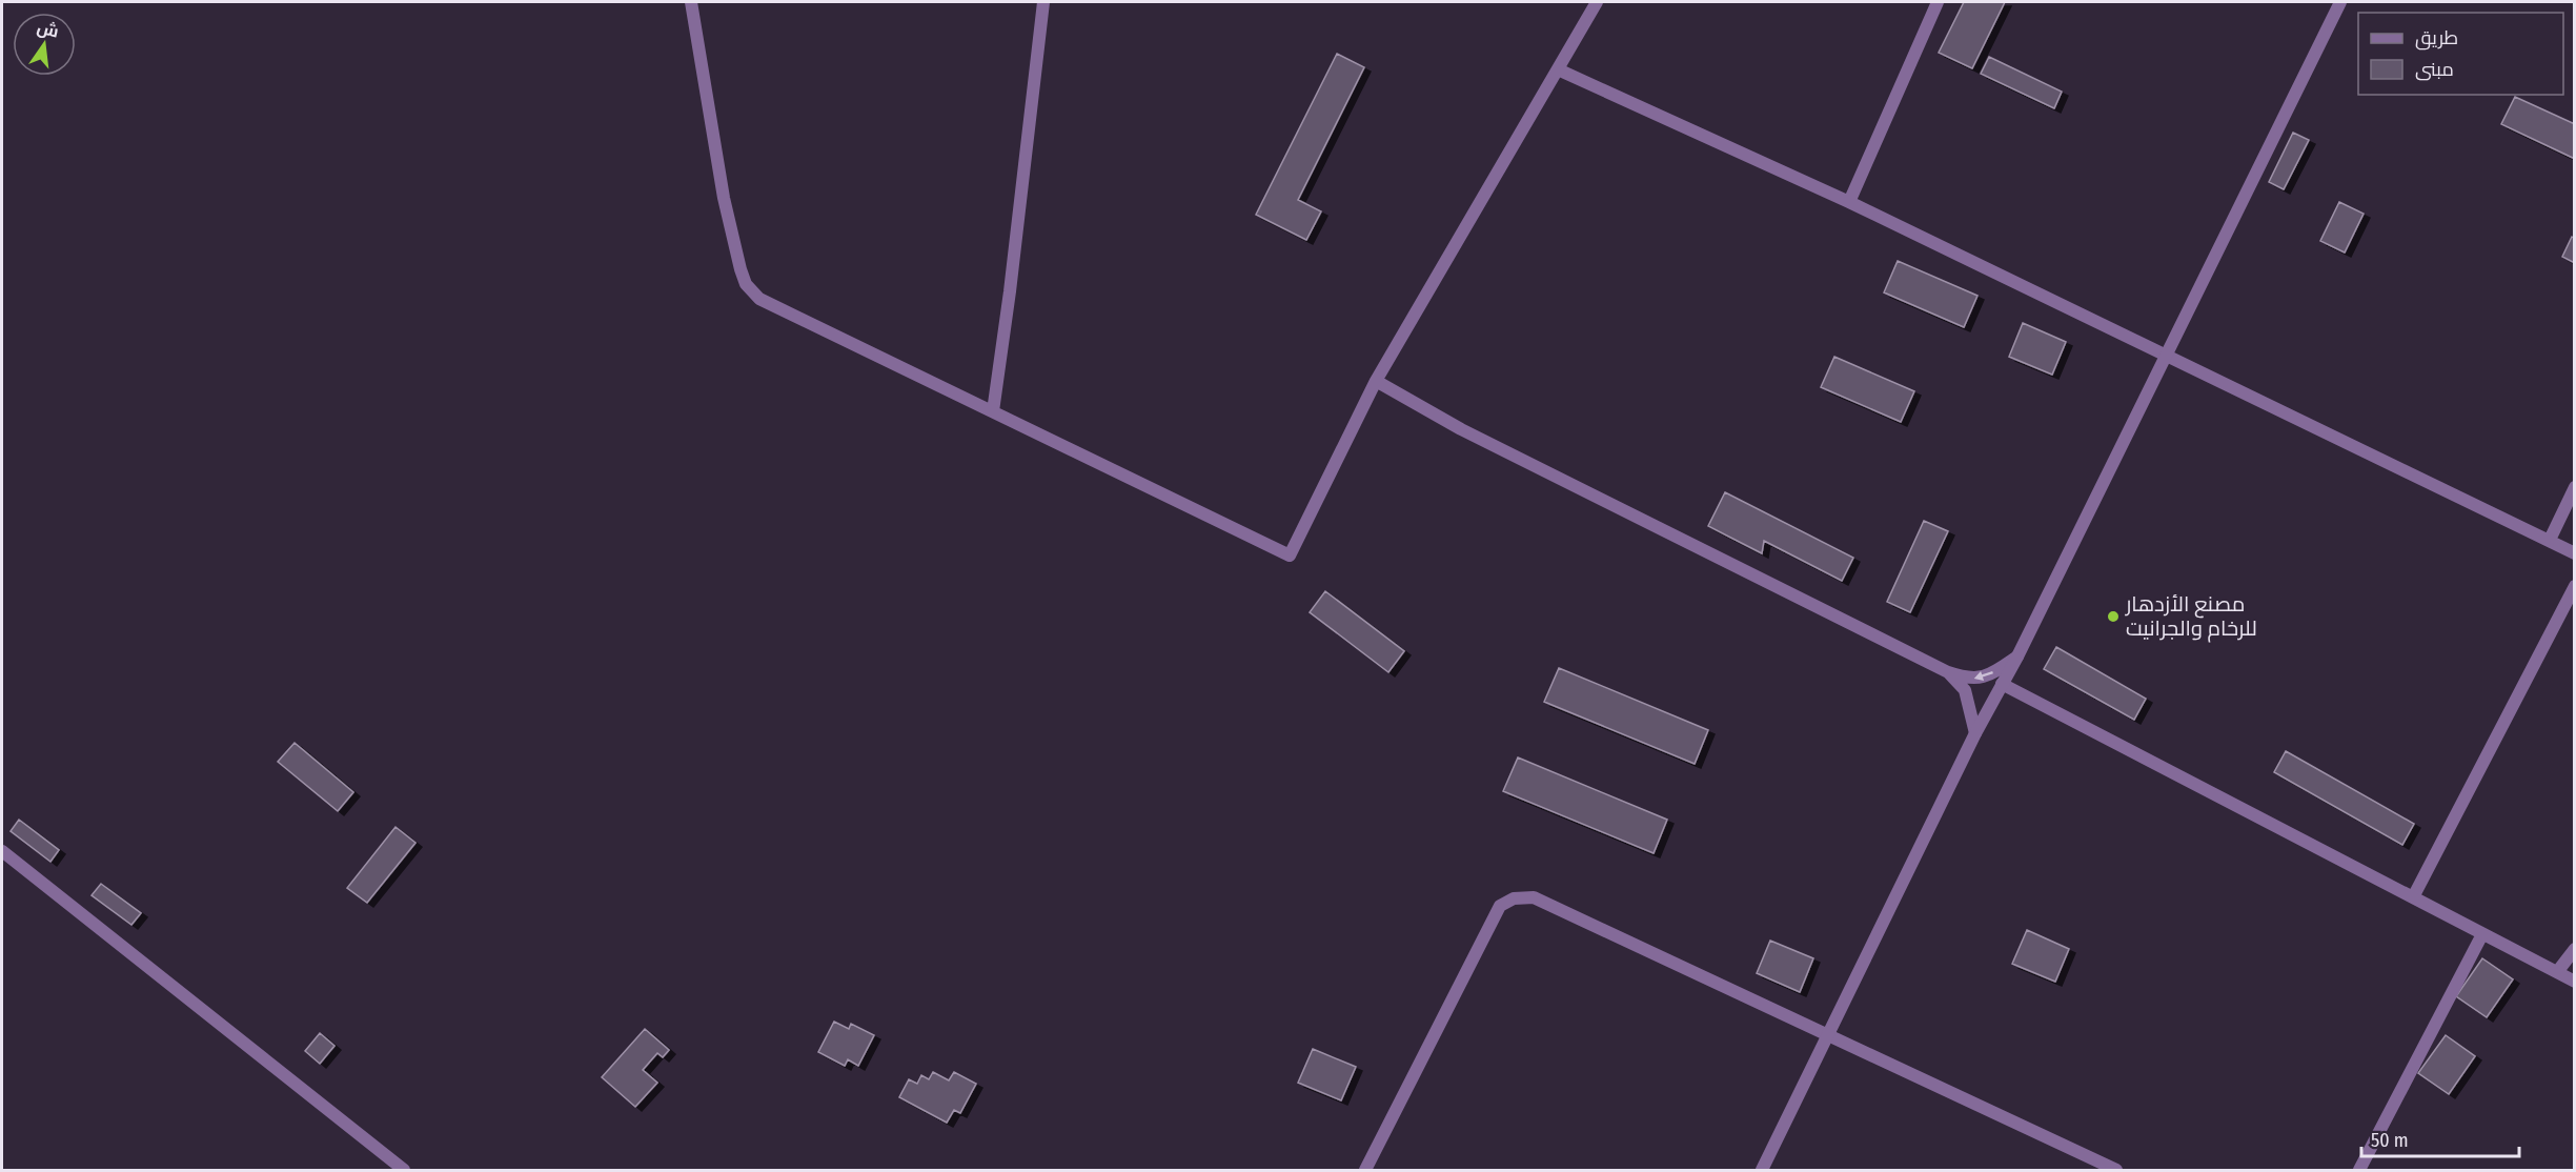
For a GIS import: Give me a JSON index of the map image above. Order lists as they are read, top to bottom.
{
  "places": ["مصنع الأزدهار للرخام والجرانيت"],
  "legend": ["طريق", "مبنى"],
  "scale_bar": "50 m",
  "north": "top"
}
